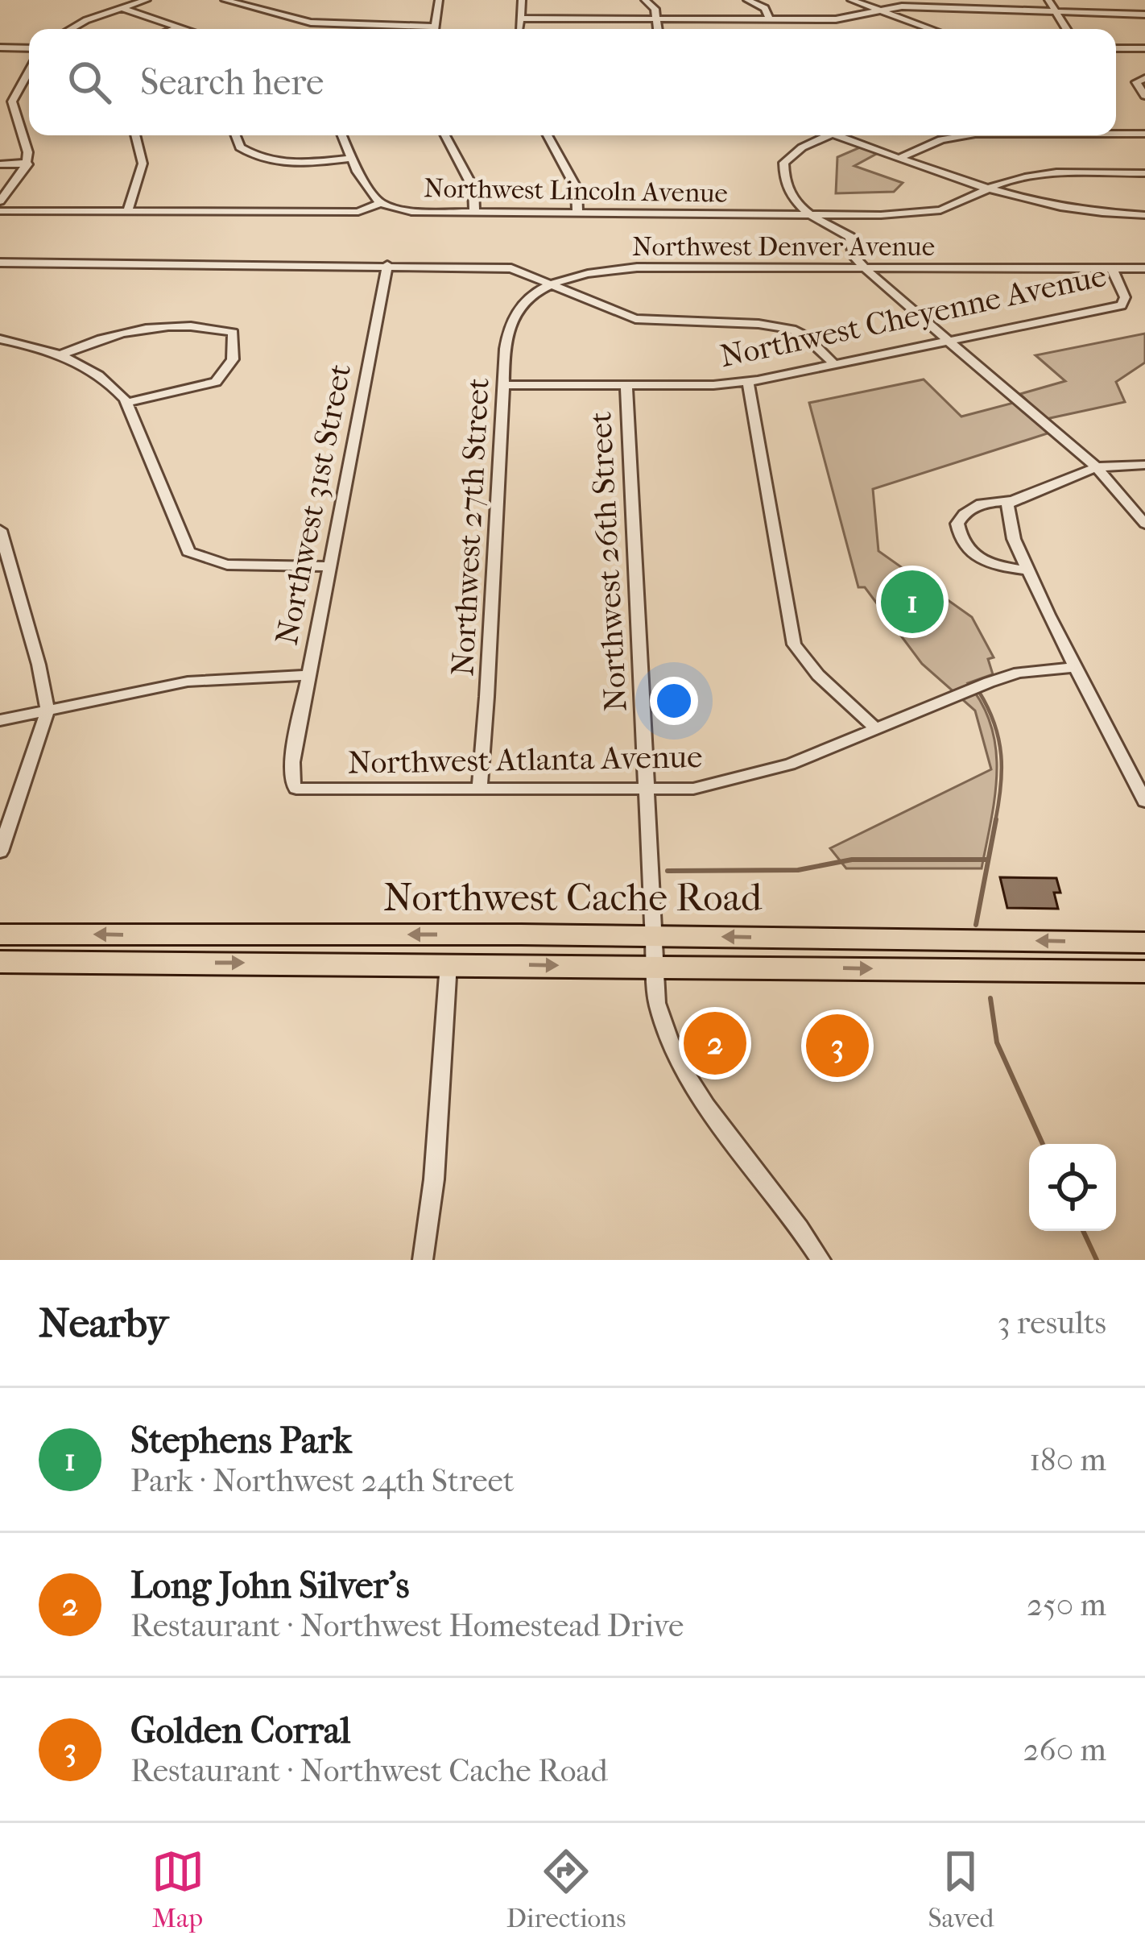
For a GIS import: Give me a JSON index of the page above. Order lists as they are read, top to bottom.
{
  "streets": {
    "main road": ["Northwest Cache Road"],
    "street": [
      "Northwest Lincoln Avenue",
      "Northwest Denver Avenue",
      "Northwest Cheyenne Avenue",
      "Northwest 31st Street",
      "Northwest 27th Street",
      "Northwest 26th Street",
      "Northwest Atlanta Avenue"
    ]
  },
  "crossings": [
    ["Northwest Denver Avenue", "Northwest Cheyenne Avenue"],
    ["Northwest Denver Avenue", "Northwest 27th Street"],
    ["Northwest Cheyenne Avenue", "Northwest 27th Street"],
    ["Northwest Cheyenne Avenue", "Northwest 26th Street"],
    ["Northwest 31st Street", "Northwest Atlanta Avenue"],
    ["Northwest 27th Street", "Northwest Atlanta Avenue"],
    ["Northwest 26th Street", "Northwest Atlanta Avenue"],
    ["Northwest 26th Street", "Northwest Cache Road"]
  ],
  "page": {
    "search": "Search here",
    "pins": ["1", "2", "3"],
    "heading": ["Nearby", "3 results"],
    "list": [
      {
        "mark": "1",
        "name": "Stephens Park",
        "note": "Park · Northwest 24th Street",
        "value": "180 m"
      },
      {
        "mark": "2",
        "name": "Long John Silver's",
        "note": "Restaurant · Northwest Homestead Drive",
        "value": "250 m"
      },
      {
        "mark": "3",
        "name": "Golden Corral",
        "note": "Restaurant · Northwest Cache Road",
        "value": "260 m"
      }
    ],
    "nav": ["Map", "Directions", "Saved"]
  }
}
